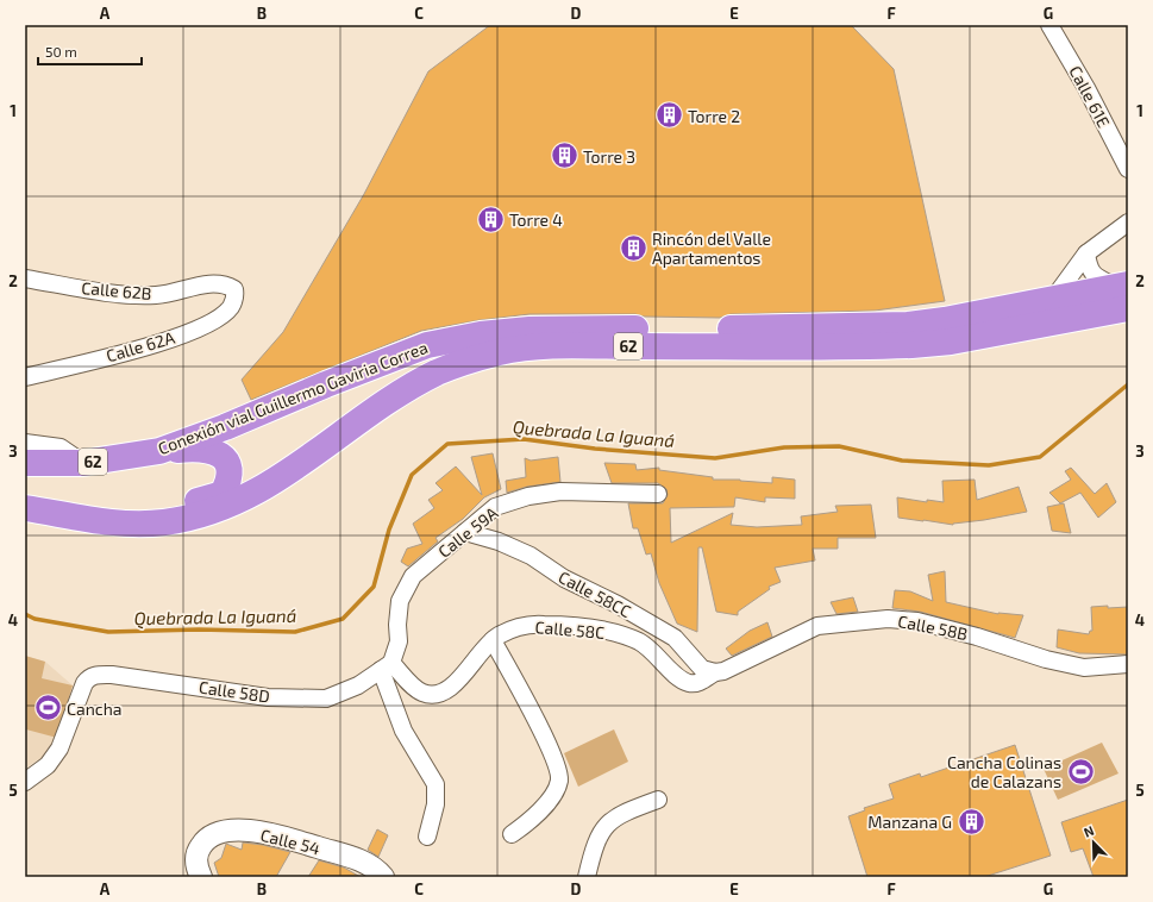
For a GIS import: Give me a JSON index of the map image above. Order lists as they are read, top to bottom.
{
  "streets": {
    "highway": ["62", "Conexión vial Guillermo Gaviria Correa"],
    "street": [
      "Calle 61E",
      "Calle 62B",
      "Calle 62A",
      "Calle 59A",
      "Calle 58CC",
      "Calle 58B",
      "Calle 58C",
      "Calle 58D",
      "Calle 54"
    ]
  },
  "crossings": [
    ["Calle 62B", "Calle 62A"],
    ["Calle 59A", "Calle 58CC"],
    ["Calle 59A", "Calle 58C"],
    ["Calle 59A", "Calle 58D"],
    ["Calle 58CC", "Calle 58B"],
    ["Calle 58CC", "Calle 58C"],
    ["Calle 58B", "Calle 58C"],
    ["Calle 58C", "Calle 58D"]
  ],
  "water": ["Quebrada La Iguaná"],
  "places": {
    "building": [
      "Torre 2",
      "Torre 3",
      "Torre 4",
      "Rincón del Valle Apartamentos",
      "Manzana G"
    ],
    "sports": ["Cancha", "Cancha Colinas de Calazans"]
  },
  "scale_bar": "50 m",
  "north": "top left",
  "grid": {
    "columns": [
      "A",
      "B",
      "C",
      "D",
      "E",
      "F",
      "G"
    ],
    "rows": [
      "1",
      "2",
      "3",
      "4",
      "5"
    ]
  }
}
